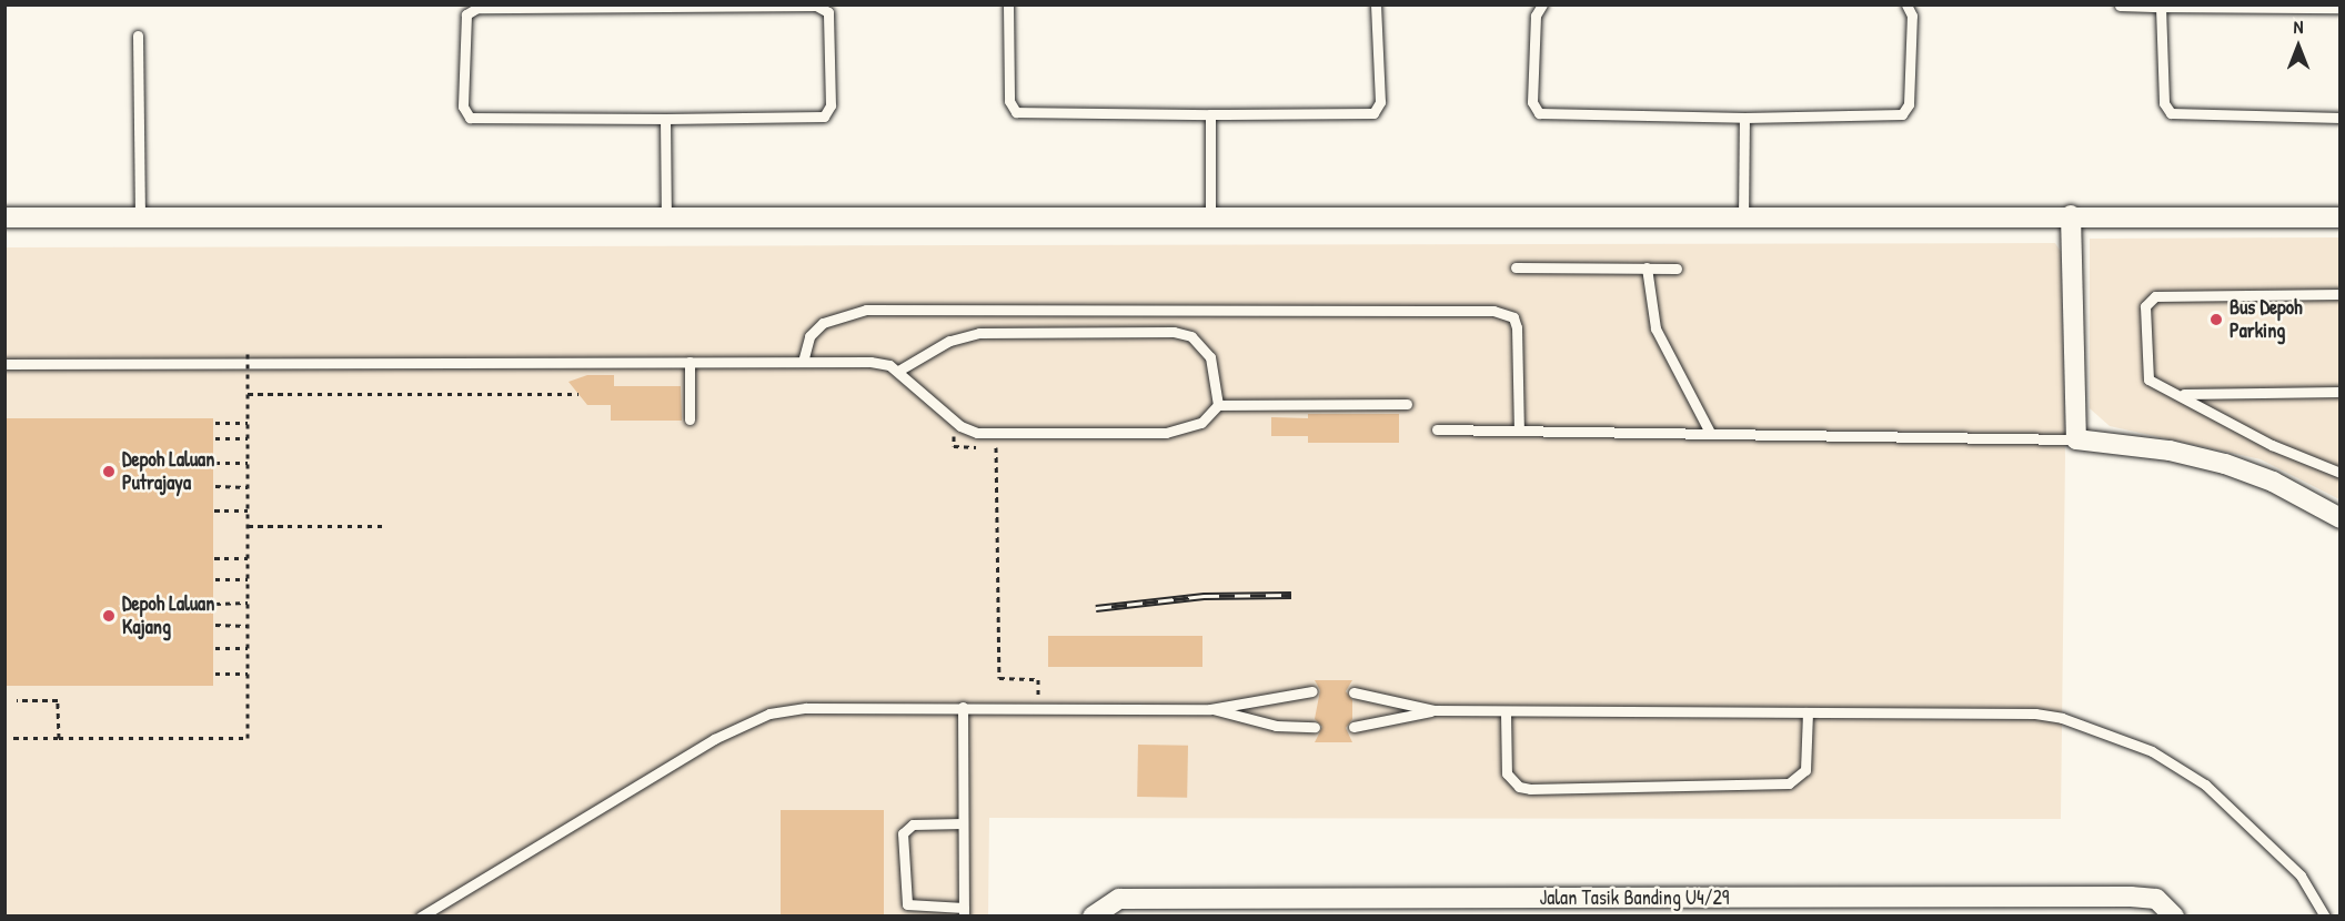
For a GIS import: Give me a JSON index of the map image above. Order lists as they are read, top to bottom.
{
  "streets": {
    "street": ["Jalan Tasik Banding U4/29"]
  },
  "places": ["Bus Depoh Parking", "Depoh Laluan Putrajaya", "Depoh Laluan Kajang"],
  "north": "top"
}
